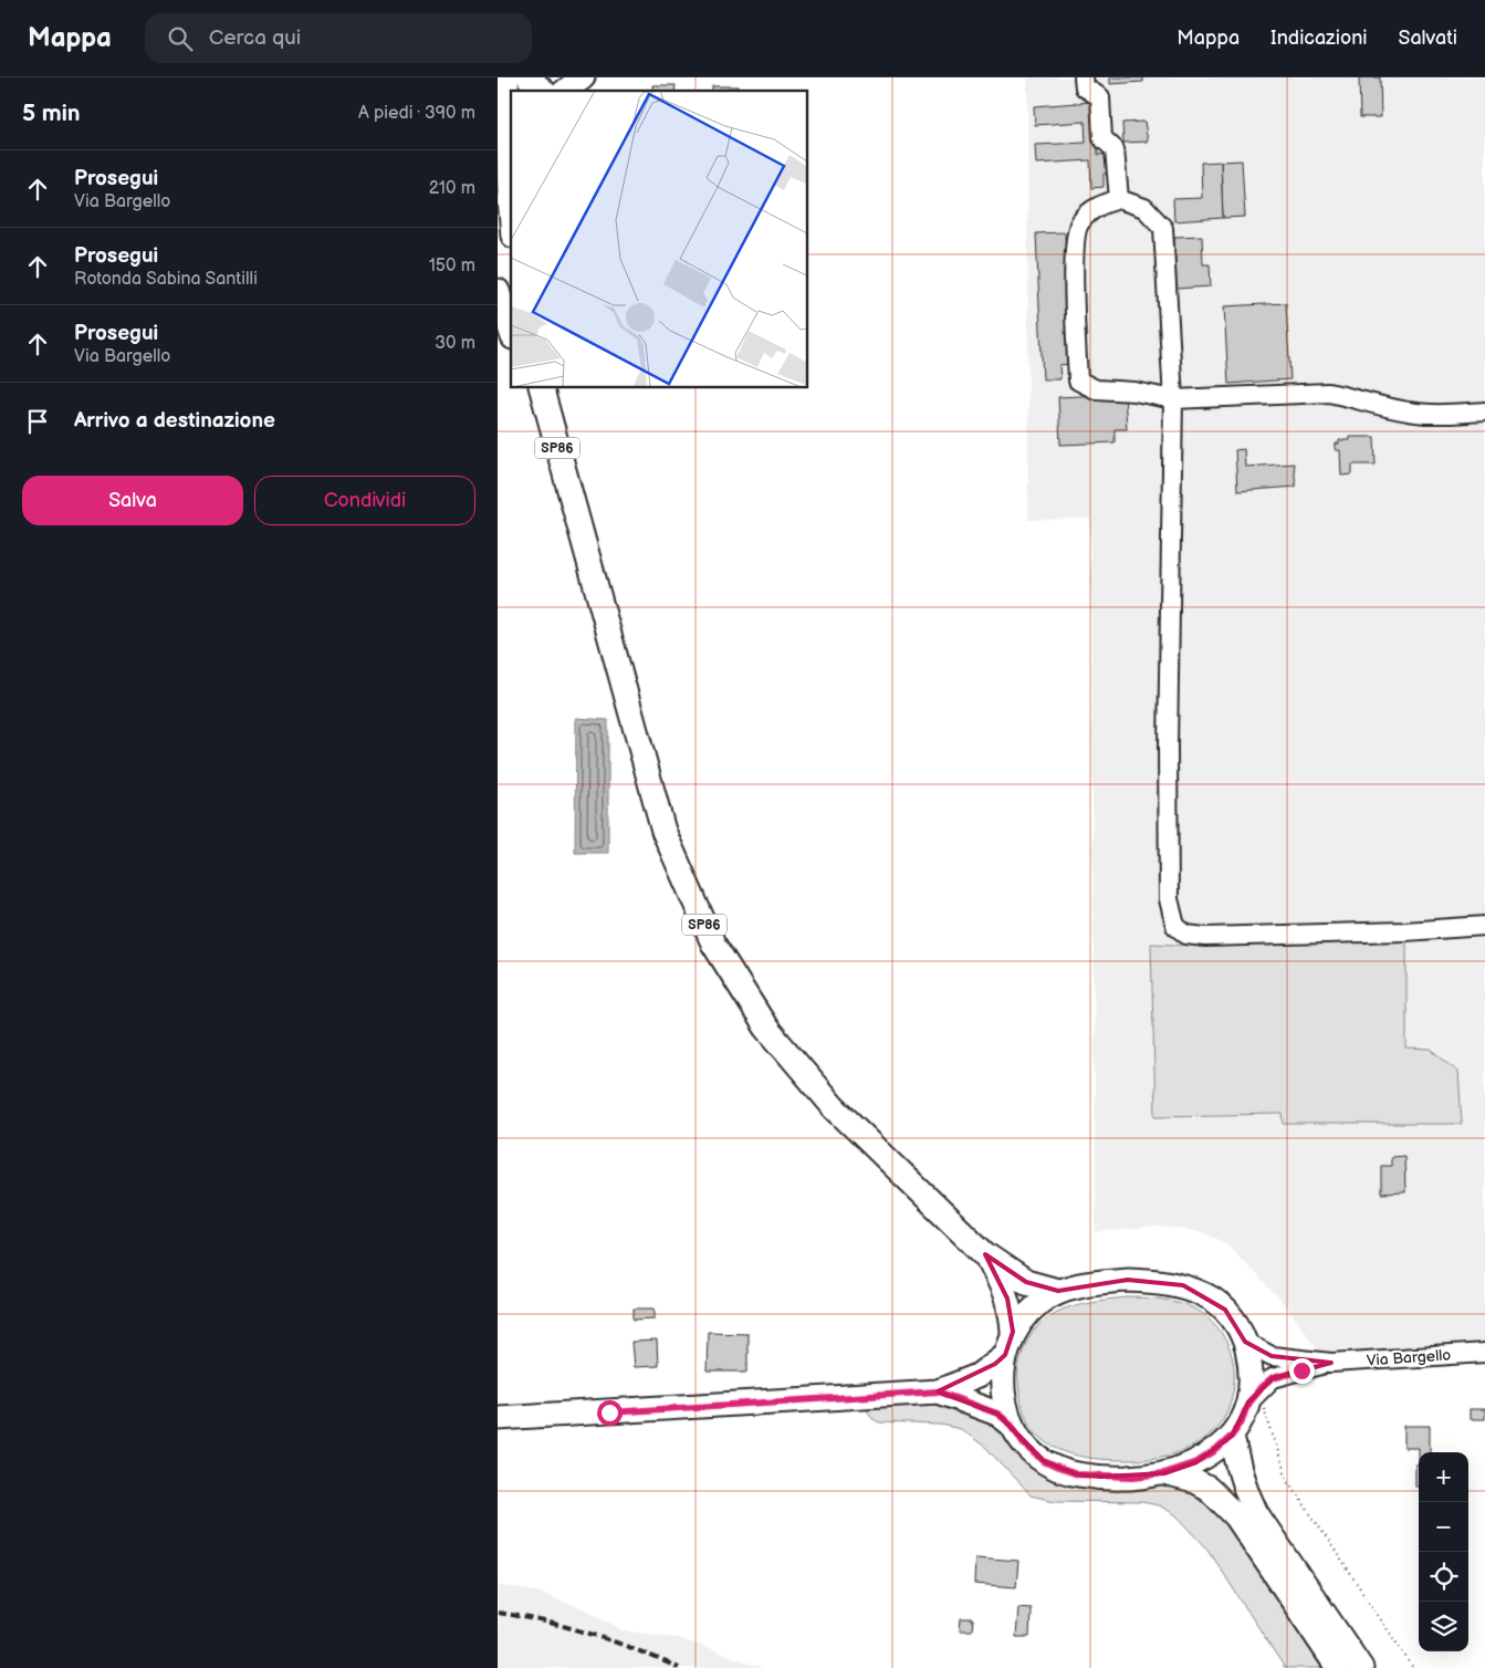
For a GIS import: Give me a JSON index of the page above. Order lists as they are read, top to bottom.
{
  "streets": {
    "main road": ["SP86"],
    "street": ["Via Bargello"]
  },
  "page": {
    "header": "Mappa",
    "search": "Cerca qui",
    "nav": ["Mappa", "Indicazioni", "Salvati"],
    "heading": ["5 min", "A piedi · 390 m"],
    "list": [
      ["Prosegui", "Via Bargello", "210 m"],
      ["Prosegui", "Rotonda Sabina Santilli", "150 m"],
      ["Prosegui", "Via Bargello", "30 m"],
      "Arrivo a destinazione"
    ],
    "buttons": ["Salva", "Condividi"],
    "map_buttons": ["+", "−"]
  }
}
